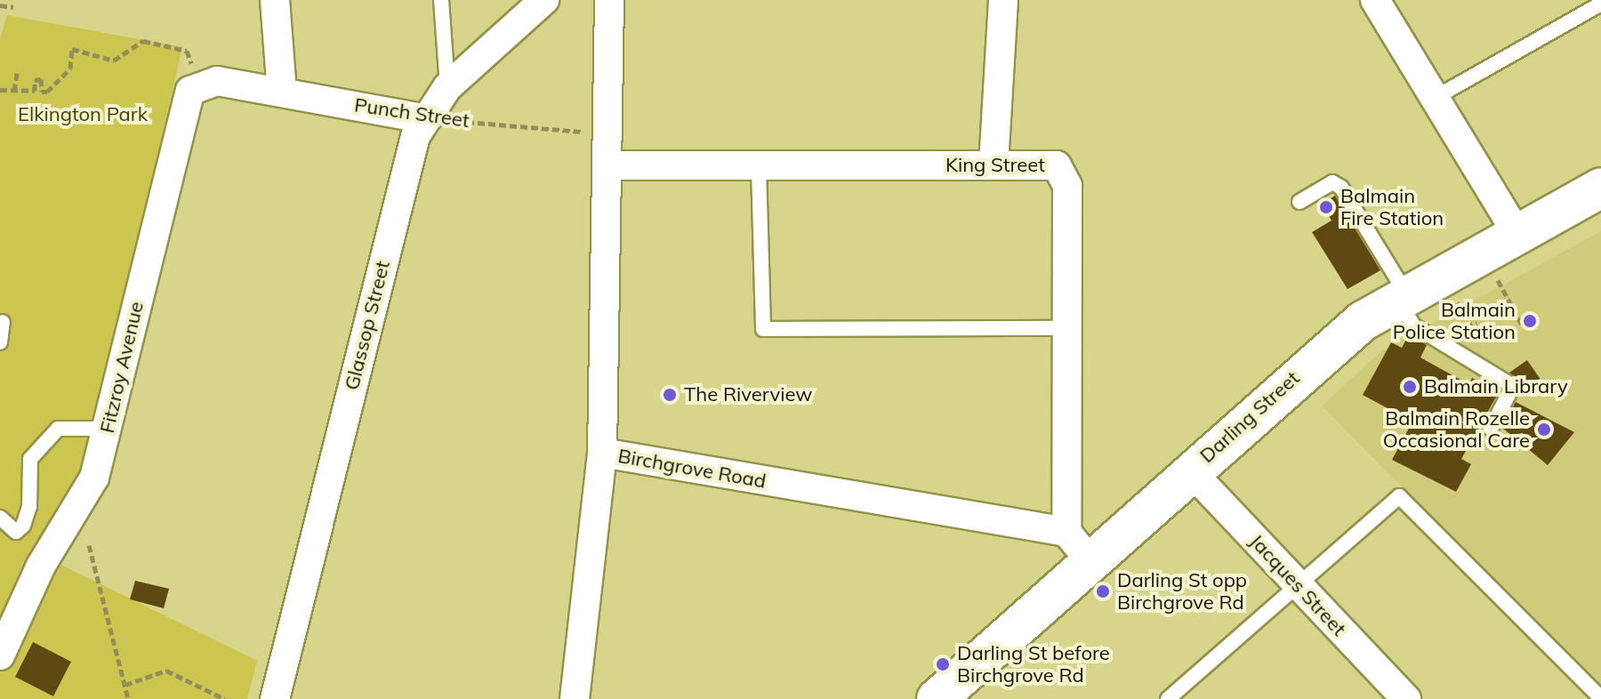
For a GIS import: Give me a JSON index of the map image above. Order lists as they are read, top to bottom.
{
  "streets": {
    "street": [
      "Punch Street",
      "King Street",
      "Glassop Street",
      "Fitzroy Avenue",
      "Darling Street",
      "Birchgrove Road",
      "Jacques Street"
    ]
  },
  "crossings": [
    ["Punch Street", "Glassop Street"],
    ["Punch Street", "Fitzroy Avenue"],
    ["Punch Street", "Birchgrove Road"],
    ["King Street", "Darling Street"],
    ["King Street", "Birchgrove Road"],
    ["Darling Street", "Birchgrove Road"],
    ["Darling Street", "Jacques Street"]
  ],
  "parks": ["Elkington Park"],
  "places": [
    "Balmain Fire Station",
    "Balmain Police Station",
    "Balmain Library",
    "The Riverview",
    "Balmain Rozelle Occasional Care",
    "Darling St opp Birchgrove Rd",
    "Darling St before Birchgrove Rd"
  ]
}
